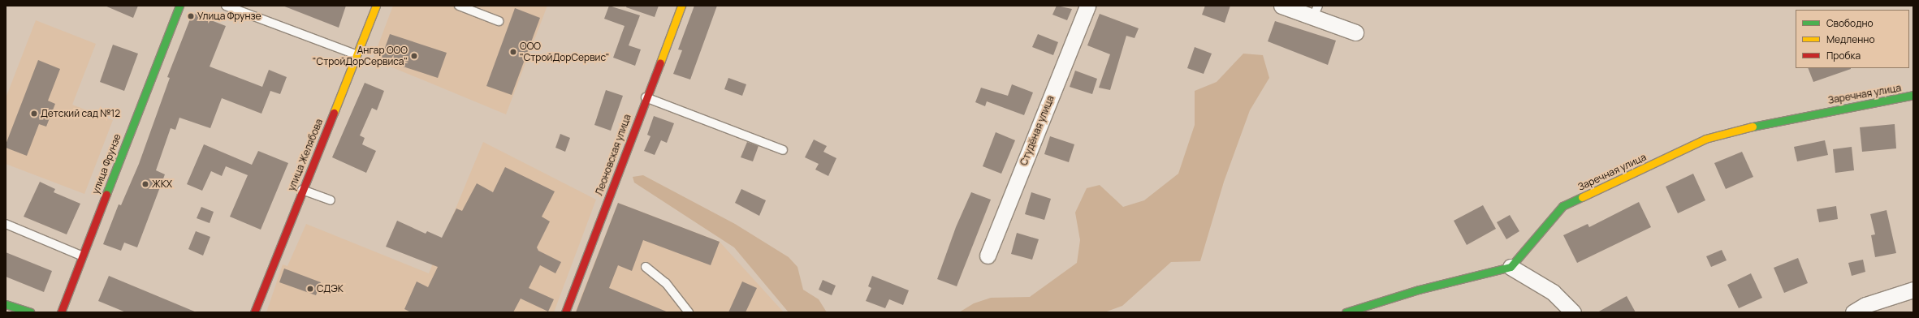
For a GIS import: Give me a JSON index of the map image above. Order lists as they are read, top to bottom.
{
  "streets": {
    "street": [
      "Заречная улица",
      "Студёная улица",
      "улица Желябова",
      "Леоновская улица",
      "улица Фрунзе"
    ]
  },
  "places": [
    "Улица Фрунзе",
    "ООО \"СтройДорСервис\"",
    "Ангар ООО \"СтройДорСервиса\"",
    "Детский сад №12",
    "ЖКХ",
    "СДЭК"
  ],
  "legend": ["Свободно", "Медленно", "Пробка"]
}
